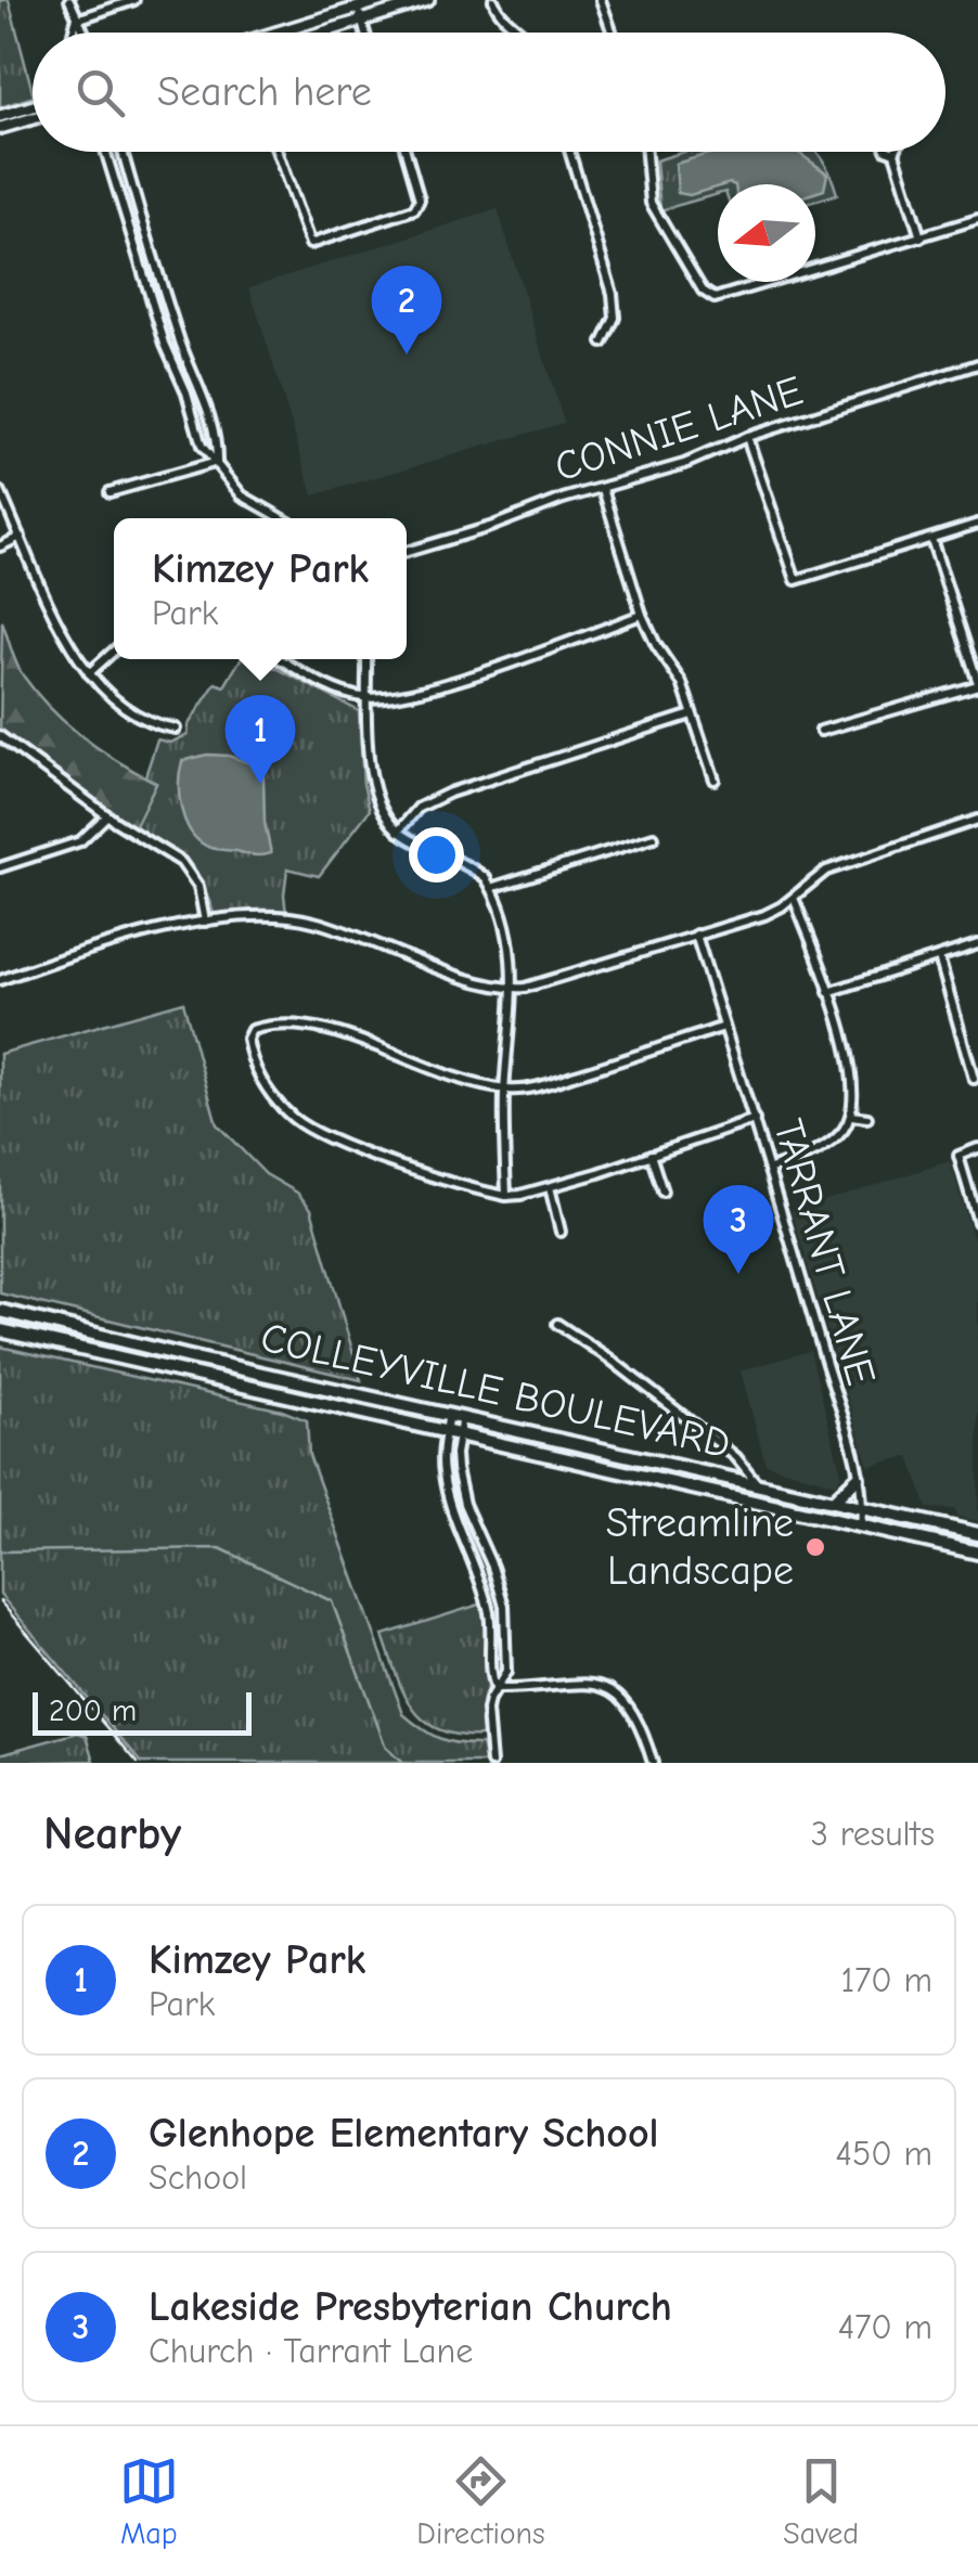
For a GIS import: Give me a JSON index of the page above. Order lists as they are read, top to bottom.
{
  "streets": {
    "main road": ["COLLEYVILLE BOULEVARD"],
    "street": ["CONNIE LANE", "TARRANT LANE"]
  },
  "crossings": [
    ["TARRANT LANE", "COLLEYVILLE BOULEVARD"]
  ],
  "places": ["Streamline Landscape"],
  "scale_bar": "200 m",
  "north": "left",
  "page": {
    "search": "Search here",
    "pins": ["2", "1", "3"],
    "popup": ["Kimzey Park", "Park"],
    "scale": "200 m",
    "heading": ["Nearby", "3 results"],
    "list": [
      {
        "mark": "1",
        "name": "Kimzey Park",
        "note": "Park",
        "value": "170 m"
      },
      {
        "mark": "2",
        "name": "Glenhope Elementary School",
        "note": "School",
        "value": "450 m"
      },
      {
        "mark": "3",
        "name": "Lakeside Presbyterian Church",
        "note": "Church · Tarrant Lane",
        "value": "470 m"
      }
    ],
    "nav": ["Map", "Directions", "Saved"]
  }
}
